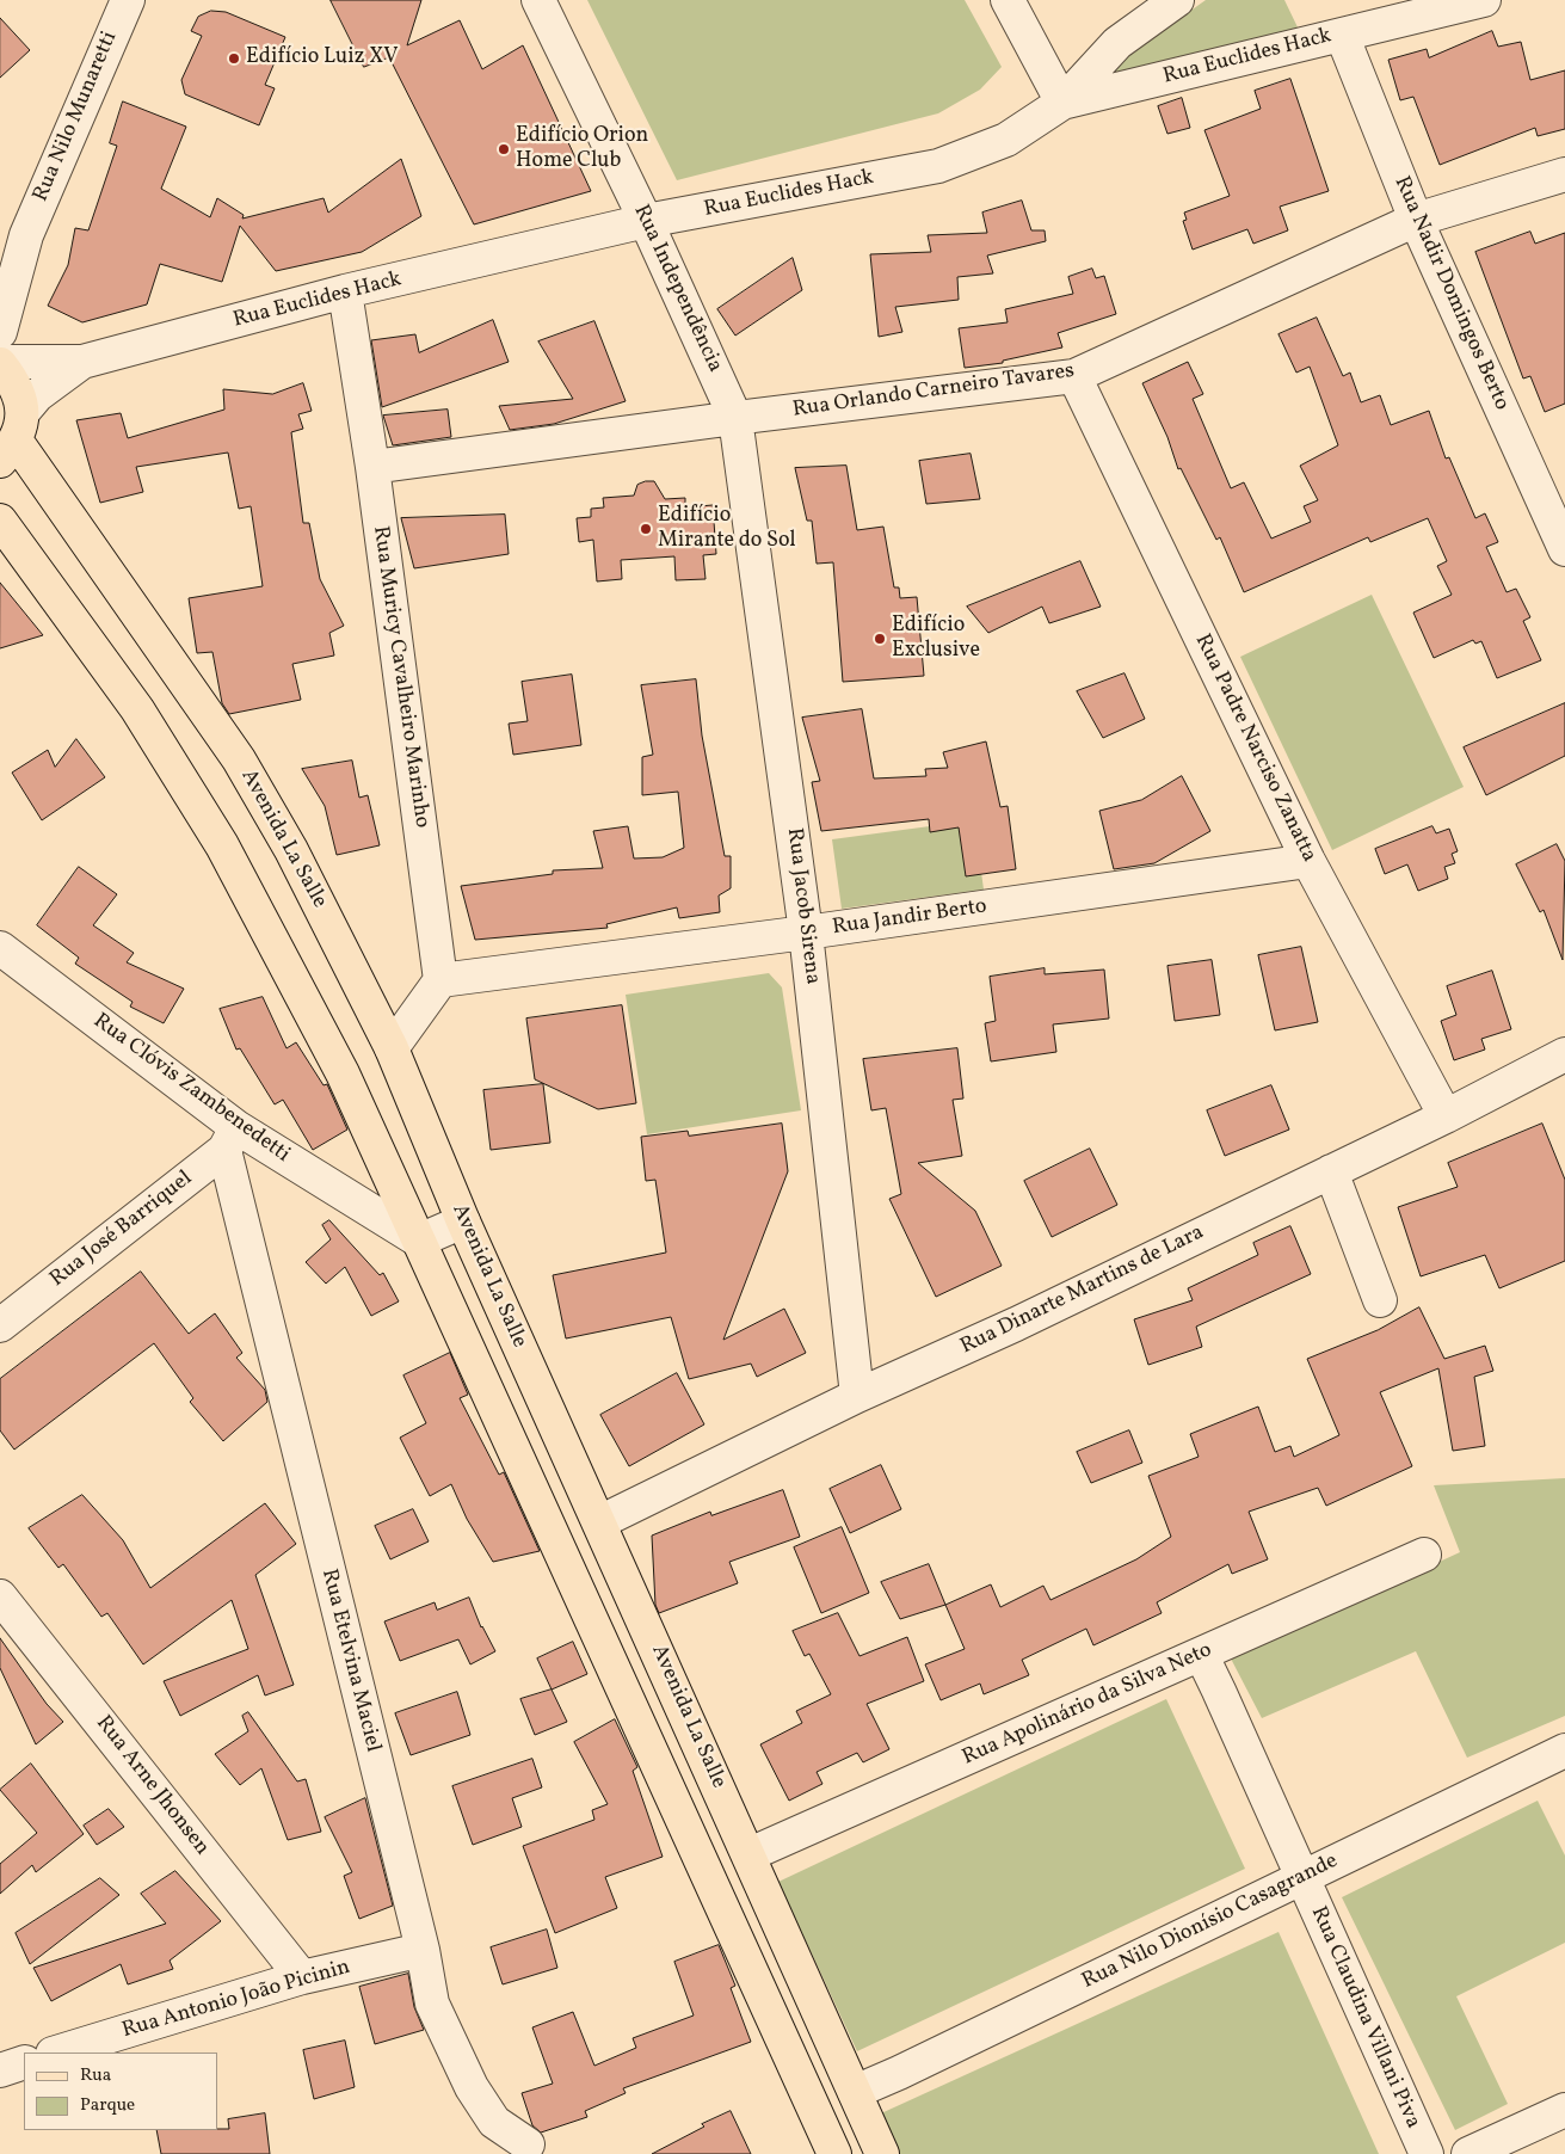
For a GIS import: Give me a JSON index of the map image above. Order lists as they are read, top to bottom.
{
  "streets": {
    "main road": ["Avenida La Salle"],
    "street": [
      "Rua Euclides Hack",
      "Rua Nilo Munaretti",
      "Rua Independência",
      "Rua Nadir Domingos Berto",
      "Rua Orlando Carneiro Tavares",
      "Rua Muricy Cavalheiro Marinho",
      "Rua Padre Narciso Zanatta",
      "Rua Jacob Sirena",
      "Rua Jandir Berto",
      "Rua Clóvis Zambenedetti",
      "Rua José Barriquel",
      "Rua Dinarte Martins de Lara",
      "Rua Etelvina Maciel",
      "Rua Apolinário da Silva Neto",
      "Rua Arne Jhonsen",
      "Rua Nilo Dionísio Casagrande",
      "Rua Antonio João Picinin",
      "Rua Claudina Villani Piva"
    ]
  },
  "crossings": [
    ["Rua Euclides Hack", "Rua Independência"],
    ["Rua Euclides Hack", "Rua Nadir Domingos Berto"],
    ["Rua Euclides Hack", "Rua Muricy Cavalheiro Marinho"],
    ["Rua Euclides Hack", "Avenida La Salle"],
    ["Rua Independência", "Rua Orlando Carneiro Tavares"],
    ["Rua Independência", "Rua Jacob Sirena"],
    ["Rua Nadir Domingos Berto", "Rua Orlando Carneiro Tavares"],
    ["Rua Orlando Carneiro Tavares", "Rua Muricy Cavalheiro Marinho"],
    ["Rua Orlando Carneiro Tavares", "Rua Padre Narciso Zanatta"],
    ["Rua Orlando Carneiro Tavares", "Rua Jacob Sirena"],
    ["Rua Muricy Cavalheiro Marinho", "Rua Jandir Berto"],
    ["Rua Padre Narciso Zanatta", "Rua Jandir Berto"],
    ["Rua Padre Narciso Zanatta", "Rua Dinarte Martins de Lara"],
    ["Avenida La Salle", "Rua Dinarte Martins de Lara"],
    ["Avenida La Salle", "Rua Apolinário da Silva Neto"],
    ["Avenida La Salle", "Rua Nilo Dionísio Casagrande"],
    ["Rua Jacob Sirena", "Rua Jandir Berto"],
    ["Rua Jacob Sirena", "Rua Dinarte Martins de Lara"],
    ["Rua Clóvis Zambenedetti", "Rua José Barriquel"],
    ["Rua Clóvis Zambenedetti", "Rua Etelvina Maciel"],
    ["Rua José Barriquel", "Rua Etelvina Maciel"],
    ["Rua Etelvina Maciel", "Rua Antonio João Picinin"],
    ["Rua Apolinário da Silva Neto", "Rua Claudina Villani Piva"],
    ["Rua Arne Jhonsen", "Rua Antonio João Picinin"],
    ["Rua Nilo Dionísio Casagrande", "Rua Claudina Villani Piva"]
  ],
  "places": [
    "Edifício Luiz XV",
    "Edifício Orion Home Club",
    "Edifício Mirante do Sol",
    "Edifício Exclusive"
  ],
  "legend": ["Rua", "Parque"]
}
